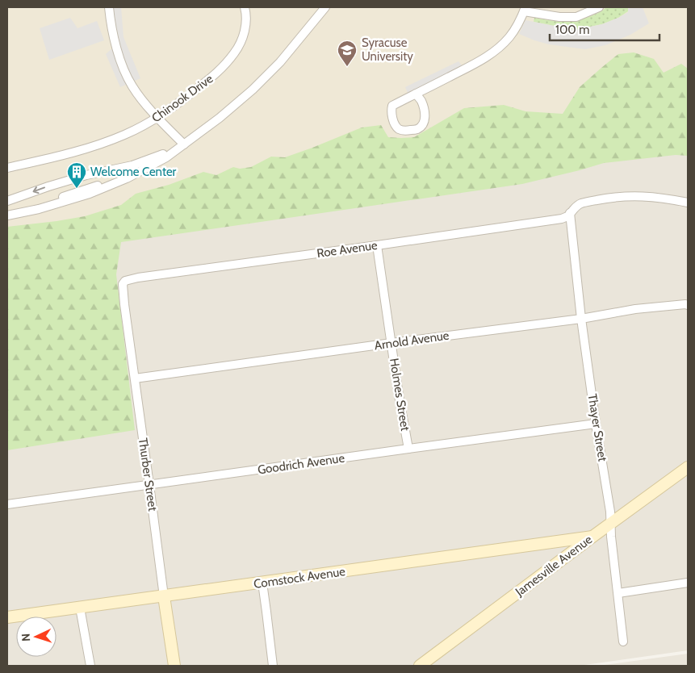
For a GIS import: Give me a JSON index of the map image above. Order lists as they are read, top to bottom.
{
  "streets": {
    "street": [
      "Chinook Drive",
      "Roe Avenue",
      "Arnold Avenue",
      "Holmes Street",
      "Thayer Street",
      "Goodrich Avenue",
      "Thurber Street",
      "Jamesville Avenue",
      "Comstock Avenue"
    ]
  },
  "crossings": [
    ["Roe Avenue", "Holmes Street"],
    ["Roe Avenue", "Thayer Street"],
    ["Roe Avenue", "Thurber Street"],
    ["Arnold Avenue", "Holmes Street"],
    ["Arnold Avenue", "Thayer Street"],
    ["Arnold Avenue", "Thurber Street"],
    ["Holmes Street", "Goodrich Avenue"],
    ["Thayer Street", "Goodrich Avenue"],
    ["Thayer Street", "Jamesville Avenue"],
    ["Goodrich Avenue", "Thurber Street"],
    ["Thurber Street", "Comstock Avenue"],
    ["Jamesville Avenue", "Comstock Avenue"]
  ],
  "places": {
    "school or university": ["Syracuse University"],
    "building": ["Welcome Center"]
  },
  "scale_bar": "100 m",
  "north": "left"
}
